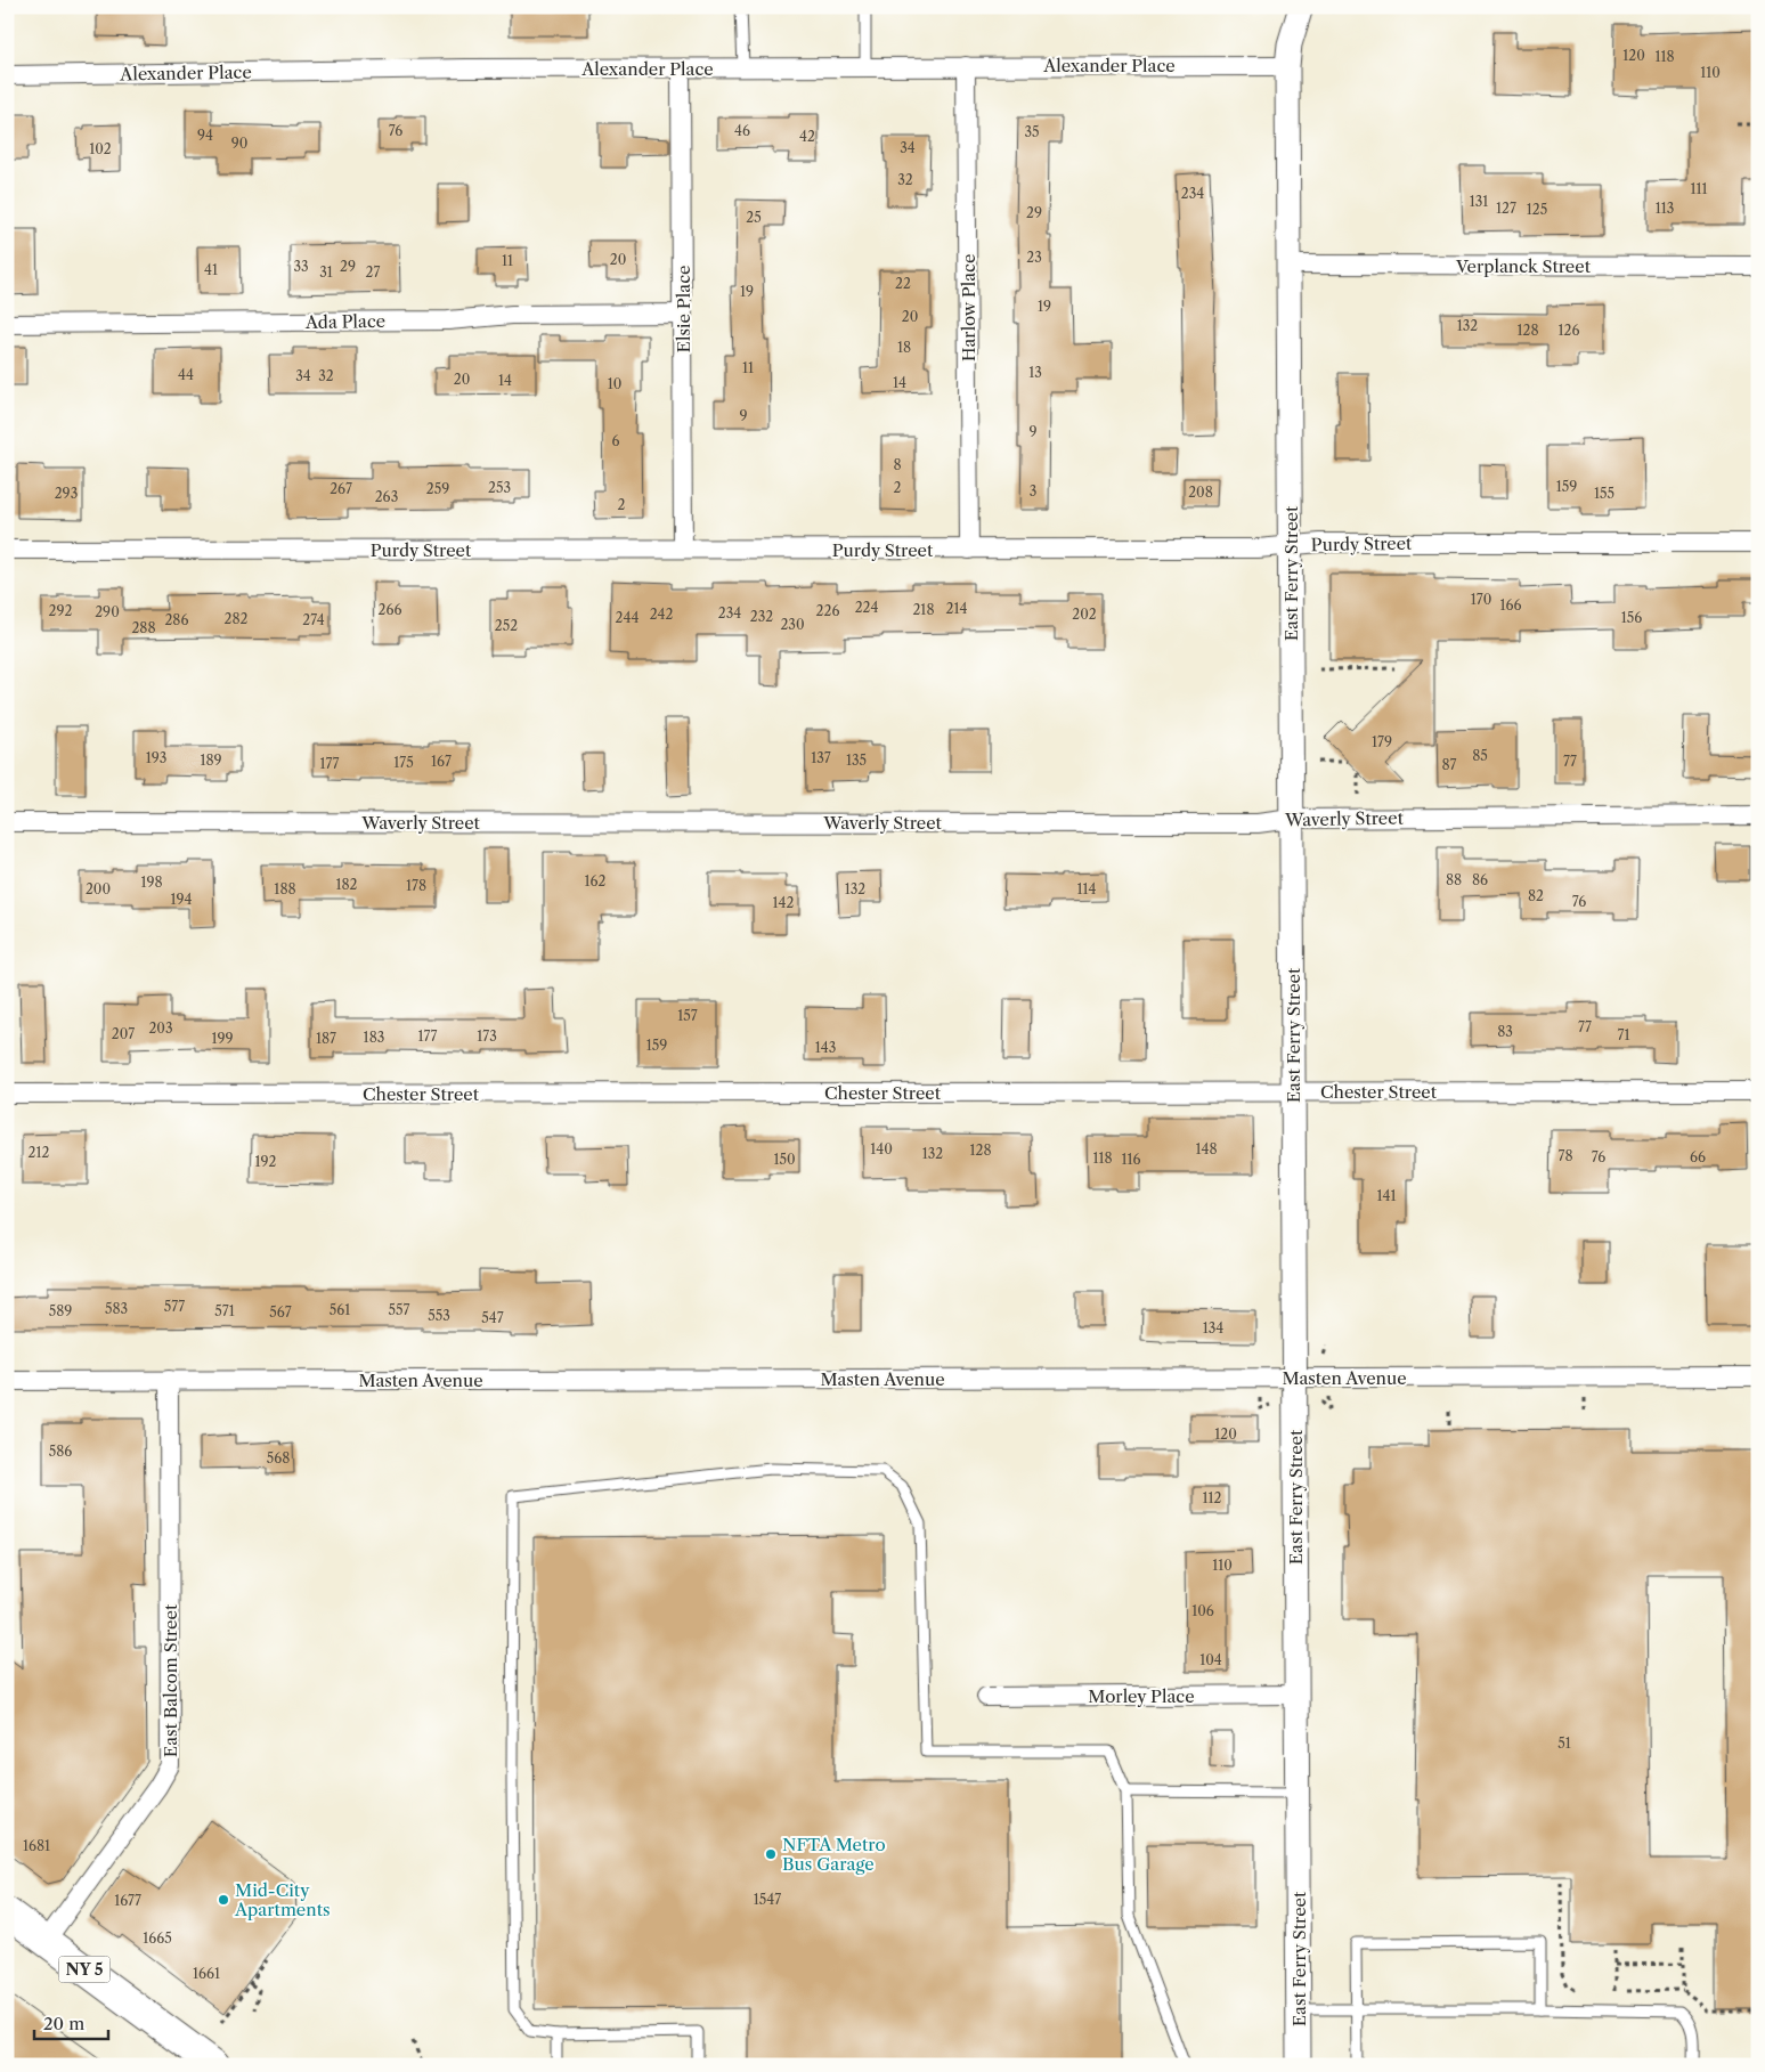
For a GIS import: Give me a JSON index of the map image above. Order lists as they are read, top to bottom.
{
  "streets": {
    "main road": ["NY 5"],
    "street": [
      "Alexander Place",
      "Verplanck Street",
      "Harlow Place",
      "Elsie Place",
      "Ada Place",
      "Purdy Street",
      "East Ferry Street",
      "Waverly Street",
      "Chester Street",
      "Masten Avenue",
      "East Balcom Street",
      "Morley Place"
    ]
  },
  "crossings": [
    ["Alexander Place", "Harlow Place"],
    ["Alexander Place", "Elsie Place"],
    ["Alexander Place", "East Ferry Street"],
    ["Verplanck Street", "East Ferry Street"],
    ["Harlow Place", "Purdy Street"],
    ["Elsie Place", "Ada Place"],
    ["Elsie Place", "Purdy Street"],
    ["Purdy Street", "East Ferry Street"],
    ["East Ferry Street", "Waverly Street"],
    ["East Ferry Street", "Chester Street"],
    ["East Ferry Street", "Masten Avenue"],
    ["East Ferry Street", "Morley Place"],
    ["Masten Avenue", "East Balcom Street"],
    ["East Balcom Street", "NY 5"]
  ],
  "places": ["NFTA Metro Bus Garage", "Mid-City Apartments"],
  "house_numbers": [
    "120",
    "118",
    "110",
    "76",
    "46",
    "35",
    "94",
    "42",
    "90",
    "34",
    "102",
    "32",
    "111",
    "234",
    "131",
    "127",
    "113",
    "125",
    "29",
    "25",
    "23",
    "20",
    "11",
    "33",
    "29",
    "41",
    "31",
    "27",
    "22",
    "19",
    "19",
    "20",
    "132",
    "128",
    "126",
    "18",
    "11",
    "13",
    "44",
    "34",
    "32",
    "20",
    "14",
    "14",
    "10",
    "9",
    "9",
    "6",
    "8",
    "159",
    "253",
    "2",
    "267",
    "259",
    "3",
    "208",
    "293",
    "155",
    "263",
    "2",
    "170",
    "166",
    "224",
    "214",
    "266",
    "218",
    "292",
    "226",
    "290",
    "234",
    "242",
    "202",
    "232",
    "244",
    "156",
    "282",
    "286",
    "274",
    "230",
    "252",
    "288",
    "179",
    "85",
    "193",
    "137",
    "189",
    "135",
    "167",
    "77",
    "175",
    "177",
    "87",
    "88",
    "86",
    "162",
    "198",
    "182",
    "178",
    "200",
    "188",
    "132",
    "114",
    "82",
    "194",
    "76",
    "142",
    "157",
    "77",
    "203",
    "83",
    "207",
    "71",
    "177",
    "173",
    "183",
    "199",
    "187",
    "159",
    "143",
    "140",
    "148",
    "128",
    "212",
    "132",
    "78",
    "76",
    "66",
    "118",
    "150",
    "116",
    "192",
    "141",
    "577",
    "583",
    "561",
    "557",
    "589",
    "571",
    "567",
    "553",
    "547",
    "134",
    "120",
    "586",
    "568",
    "112",
    "110",
    "106",
    "104",
    "51",
    "1681",
    "1547",
    "1677",
    "1665",
    "1661"
  ],
  "scale_bar": "20 m"
}
